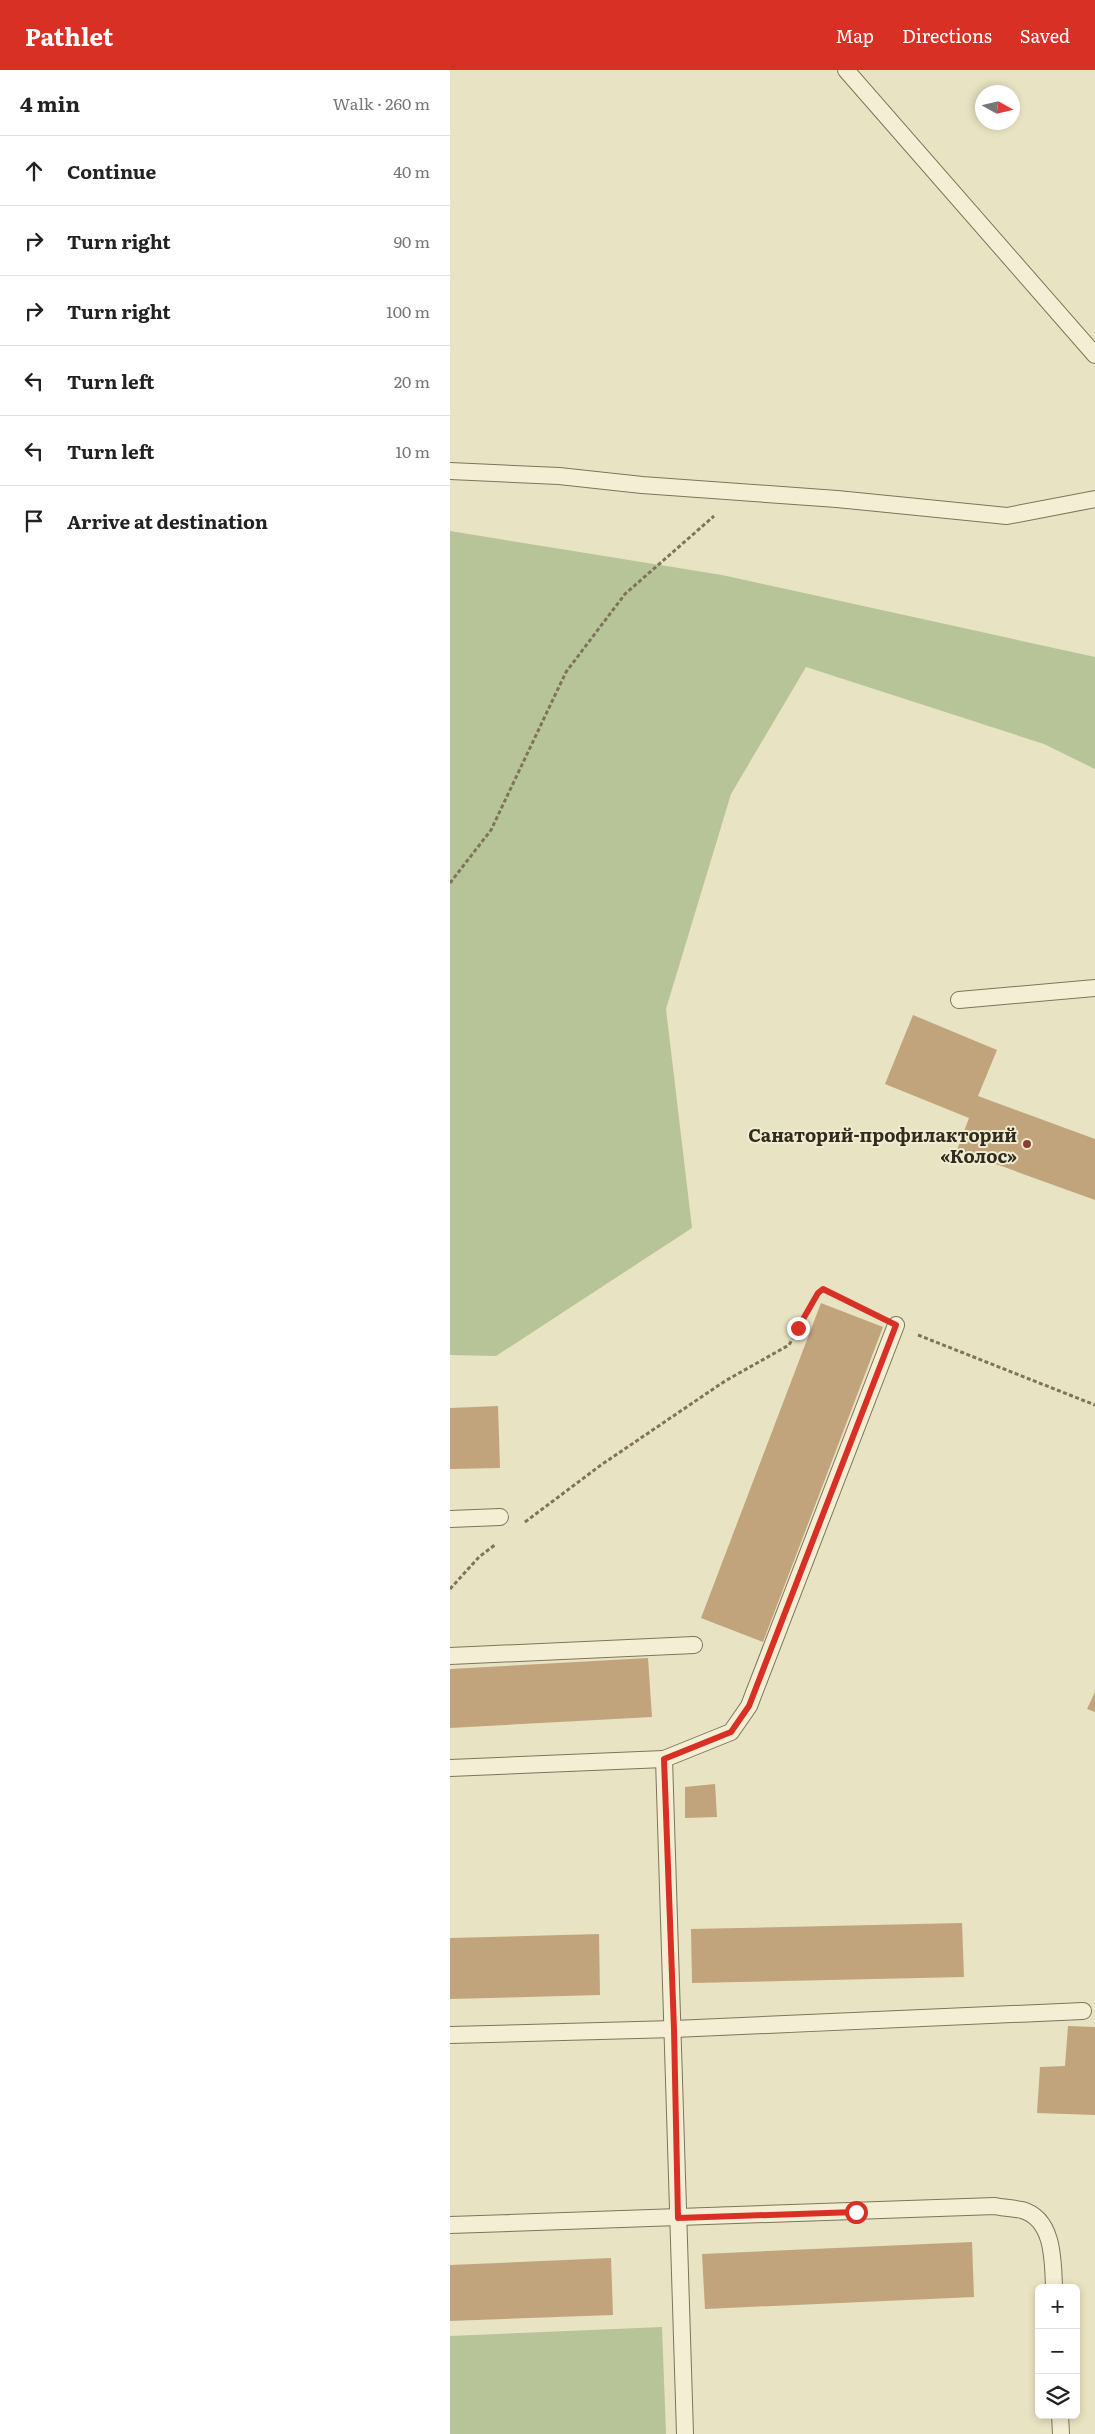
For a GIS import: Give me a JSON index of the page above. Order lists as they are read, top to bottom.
{
  "places": ["Санаторий-профилакторий «Колос»"],
  "north": "right",
  "page": {
    "header": "Pathlet",
    "nav": ["Map", "Directions", "Saved"],
    "heading": ["4 min", "Walk · 260 m"],
    "list": [
      ["Continue", "40 m"],
      ["Turn right", "90 m"],
      ["Turn right", "100 m"],
      ["Turn left", "20 m"],
      ["Turn left", "10 m"],
      "Arrive at destination"
    ],
    "map_buttons": ["+", "−"]
  }
}
